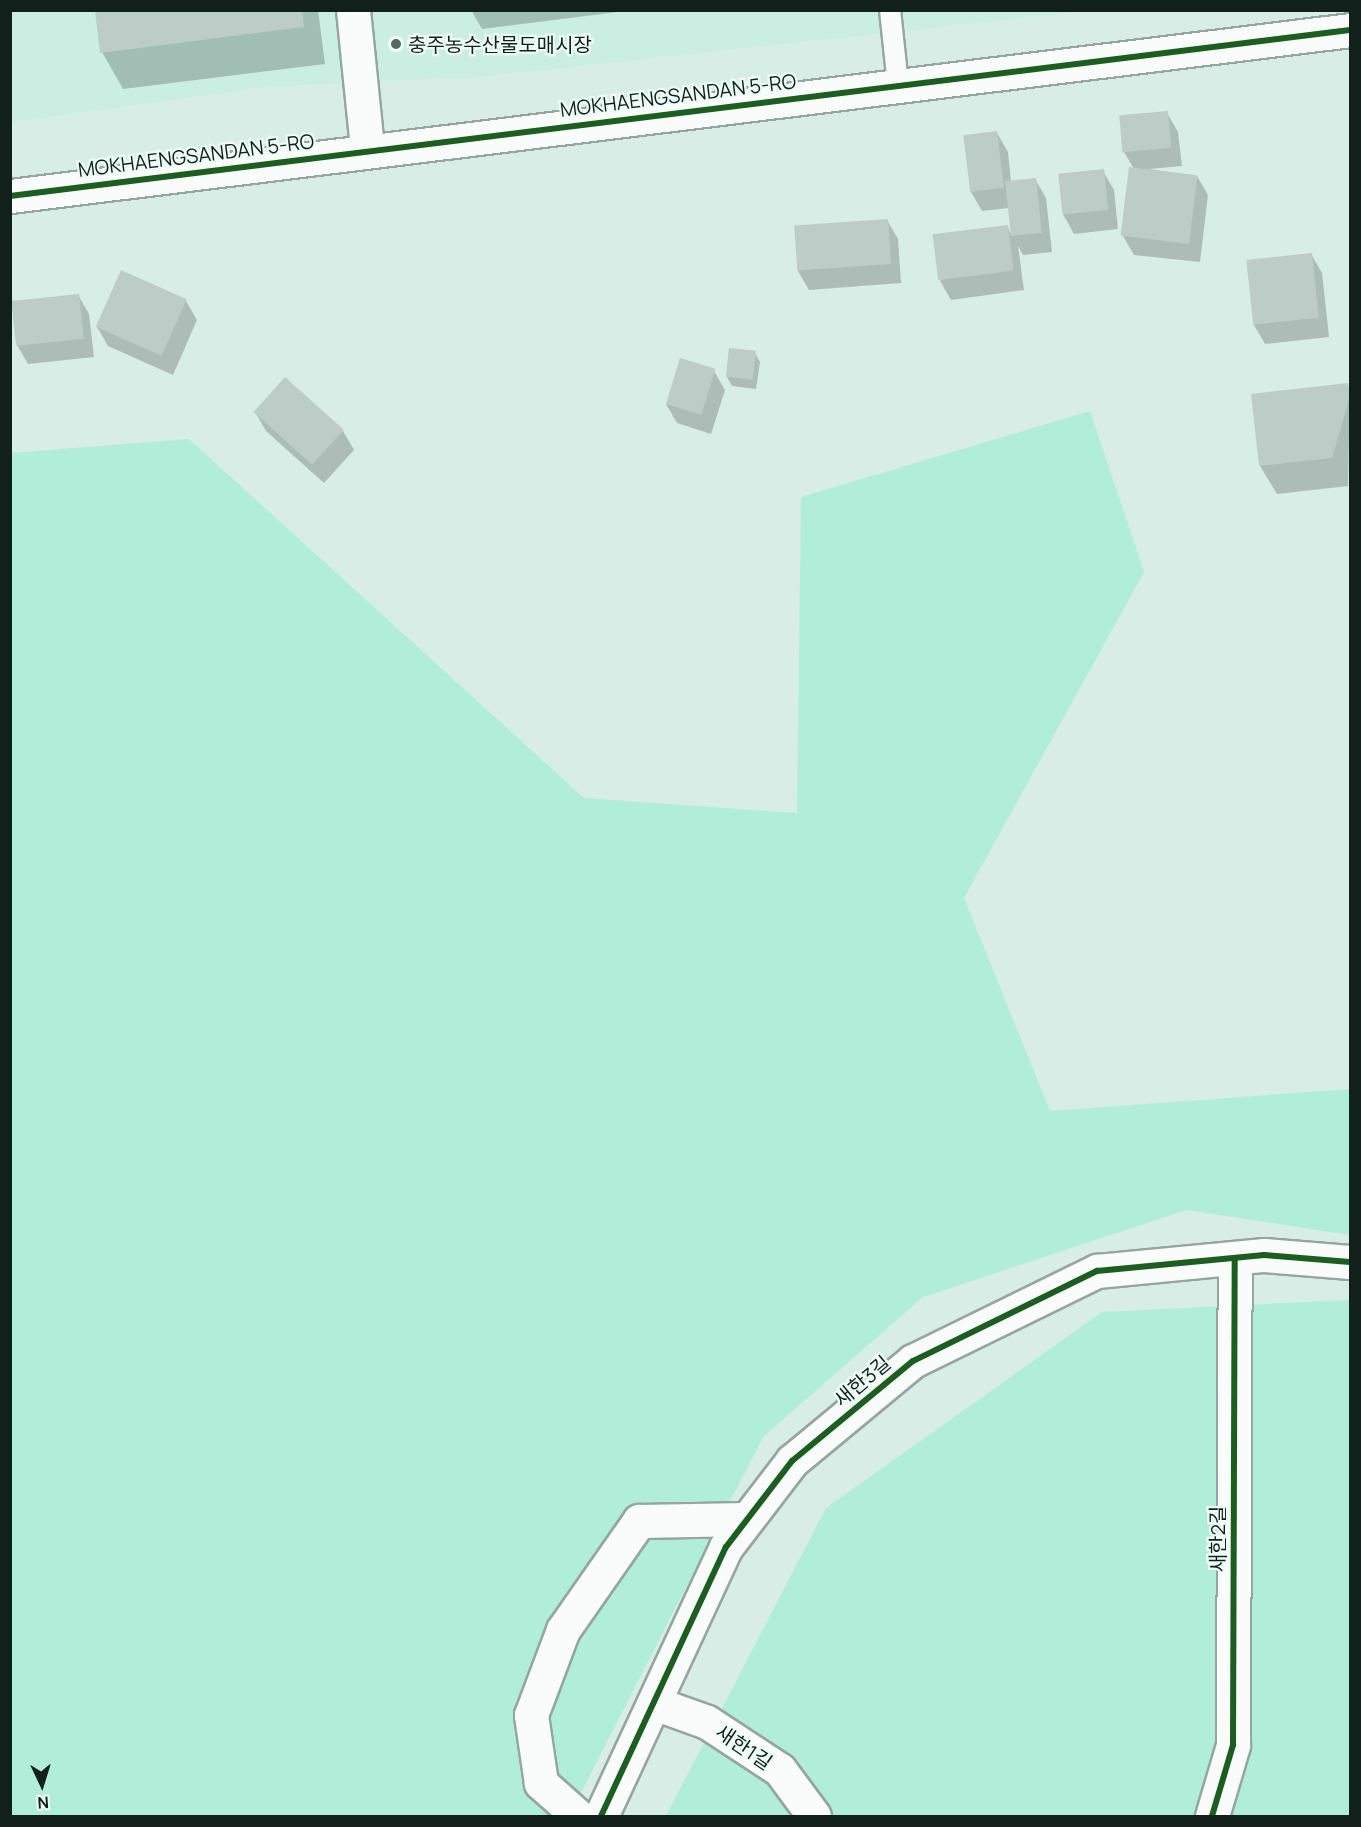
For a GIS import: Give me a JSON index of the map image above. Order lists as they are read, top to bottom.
{
  "streets": {
    "street": [
      "MOKHAENGSANDAN 5-RO",
      "새한3길",
      "새한2길",
      "새한1길"
    ]
  },
  "crossings": [
    ["새한3길", "새한2길"],
    ["새한3길", "새한1길"]
  ],
  "places": ["충주농수산물도매시장"],
  "north": "bottom"
}
